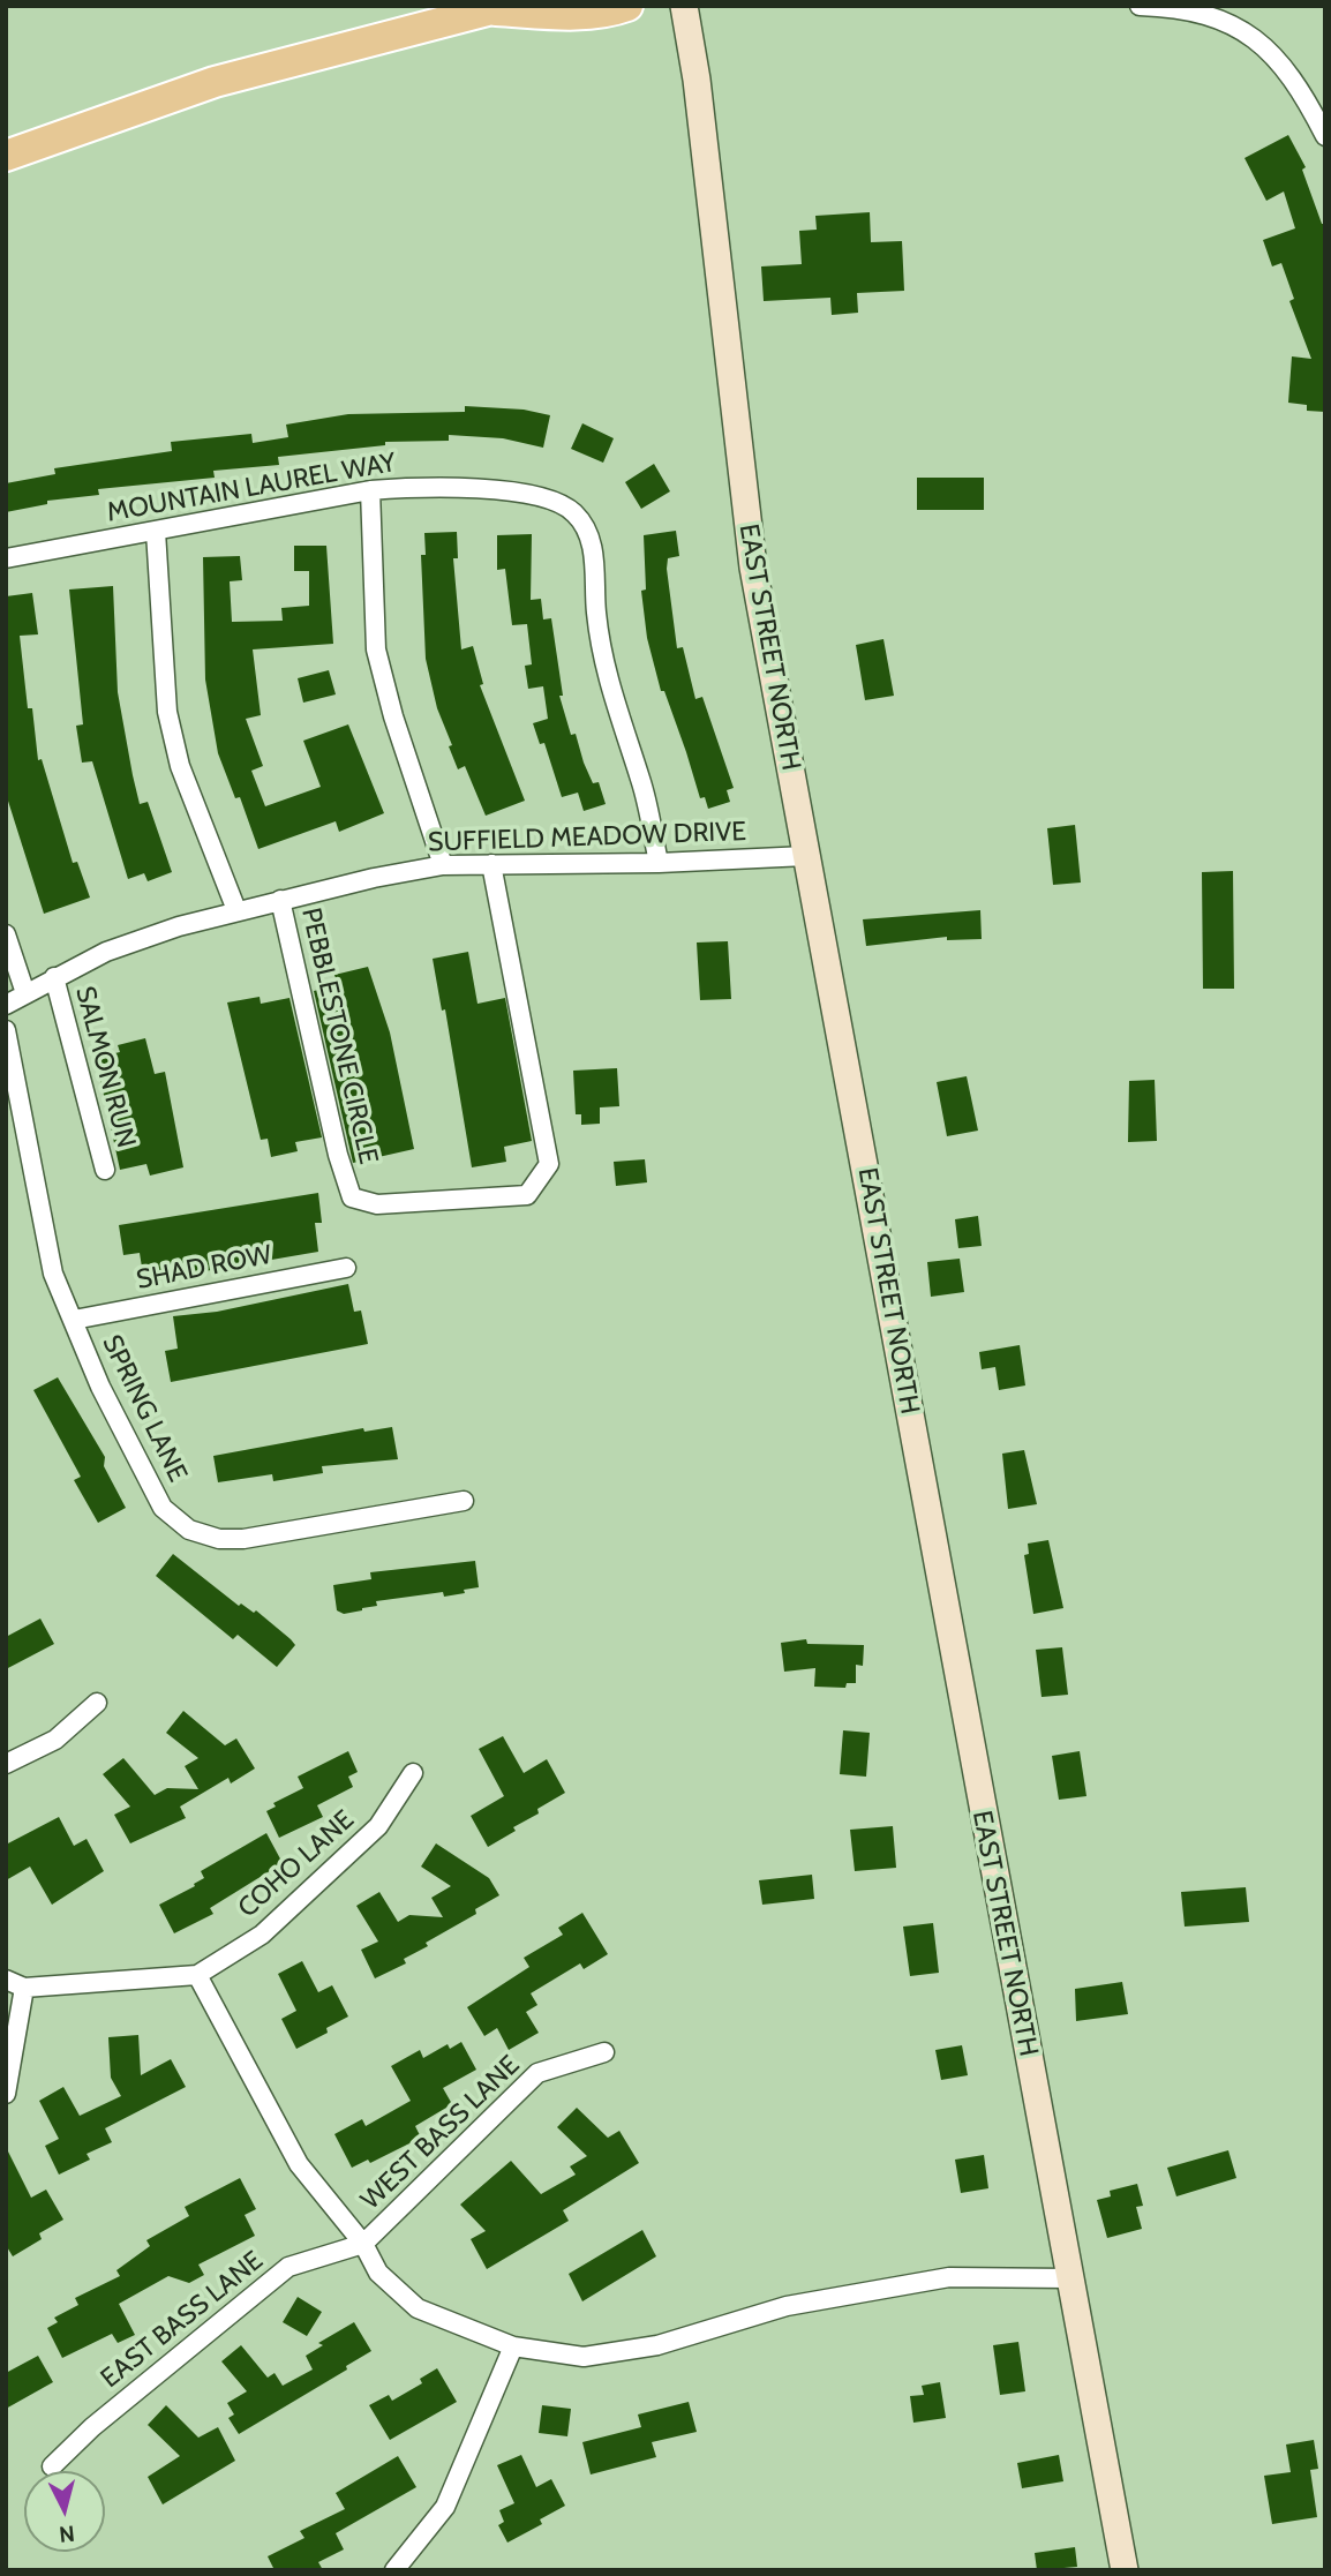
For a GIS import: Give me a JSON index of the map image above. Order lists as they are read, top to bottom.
{
  "streets": {
    "main road": ["EAST STREET NORTH"],
    "street": [
      "MOUNTAIN LAUREL WAY",
      "SUFFIELD MEADOW DRIVE",
      "PEBBLESTONE CIRCLE",
      "SALMON RUN",
      "SHAD ROW",
      "SPRING LANE",
      "COHO LANE",
      "WEST BASS LANE",
      "EAST BASS LANE"
    ]
  },
  "crossings": [
    ["MOUNTAIN LAUREL WAY", "SUFFIELD MEADOW DRIVE"],
    ["EAST STREET NORTH", "SUFFIELD MEADOW DRIVE"],
    ["SUFFIELD MEADOW DRIVE", "PEBBLESTONE CIRCLE"],
    ["SUFFIELD MEADOW DRIVE", "SALMON RUN"],
    ["SHAD ROW", "SPRING LANE"],
    ["WEST BASS LANE", "EAST BASS LANE"]
  ],
  "north": "bottom"
}
